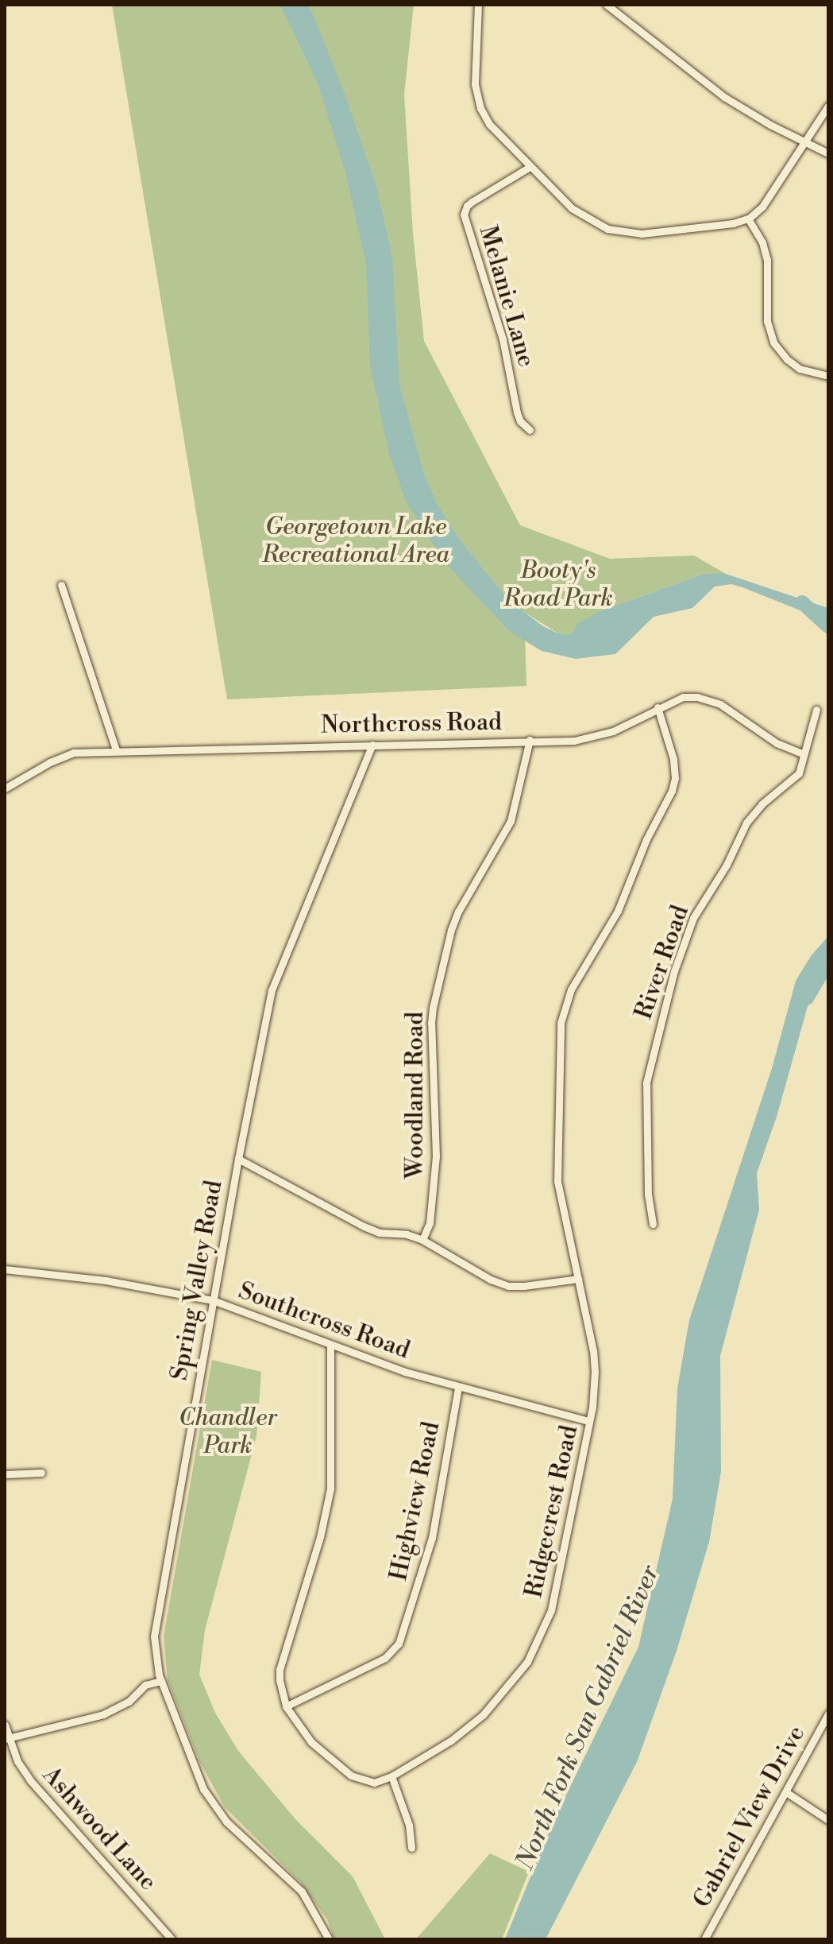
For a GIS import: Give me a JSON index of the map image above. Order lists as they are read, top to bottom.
{
  "streets": {
    "street": [
      "Melanie Lane",
      "Northcross Road",
      "River Road",
      "Woodland Road",
      "Spring Valley Road",
      "Southcross Road",
      "Highview Road",
      "Ridgecrest Road",
      "Gabriel View Drive",
      "Ashwood Lane"
    ]
  },
  "crossings": [
    ["Northcross Road", "River Road"],
    ["Northcross Road", "Woodland Road"],
    ["Northcross Road", "Spring Valley Road"],
    ["Northcross Road", "Ridgecrest Road"],
    ["Spring Valley Road", "Southcross Road"],
    ["Southcross Road", "Highview Road"],
    ["Southcross Road", "Ridgecrest Road"],
    ["Highview Road", "Ridgecrest Road"]
  ],
  "water": ["North Fork San Gabriel River"],
  "parks": ["Georgetown Lake Recreational Area", "Booty's Road Park", "Chandler Park"]
}
